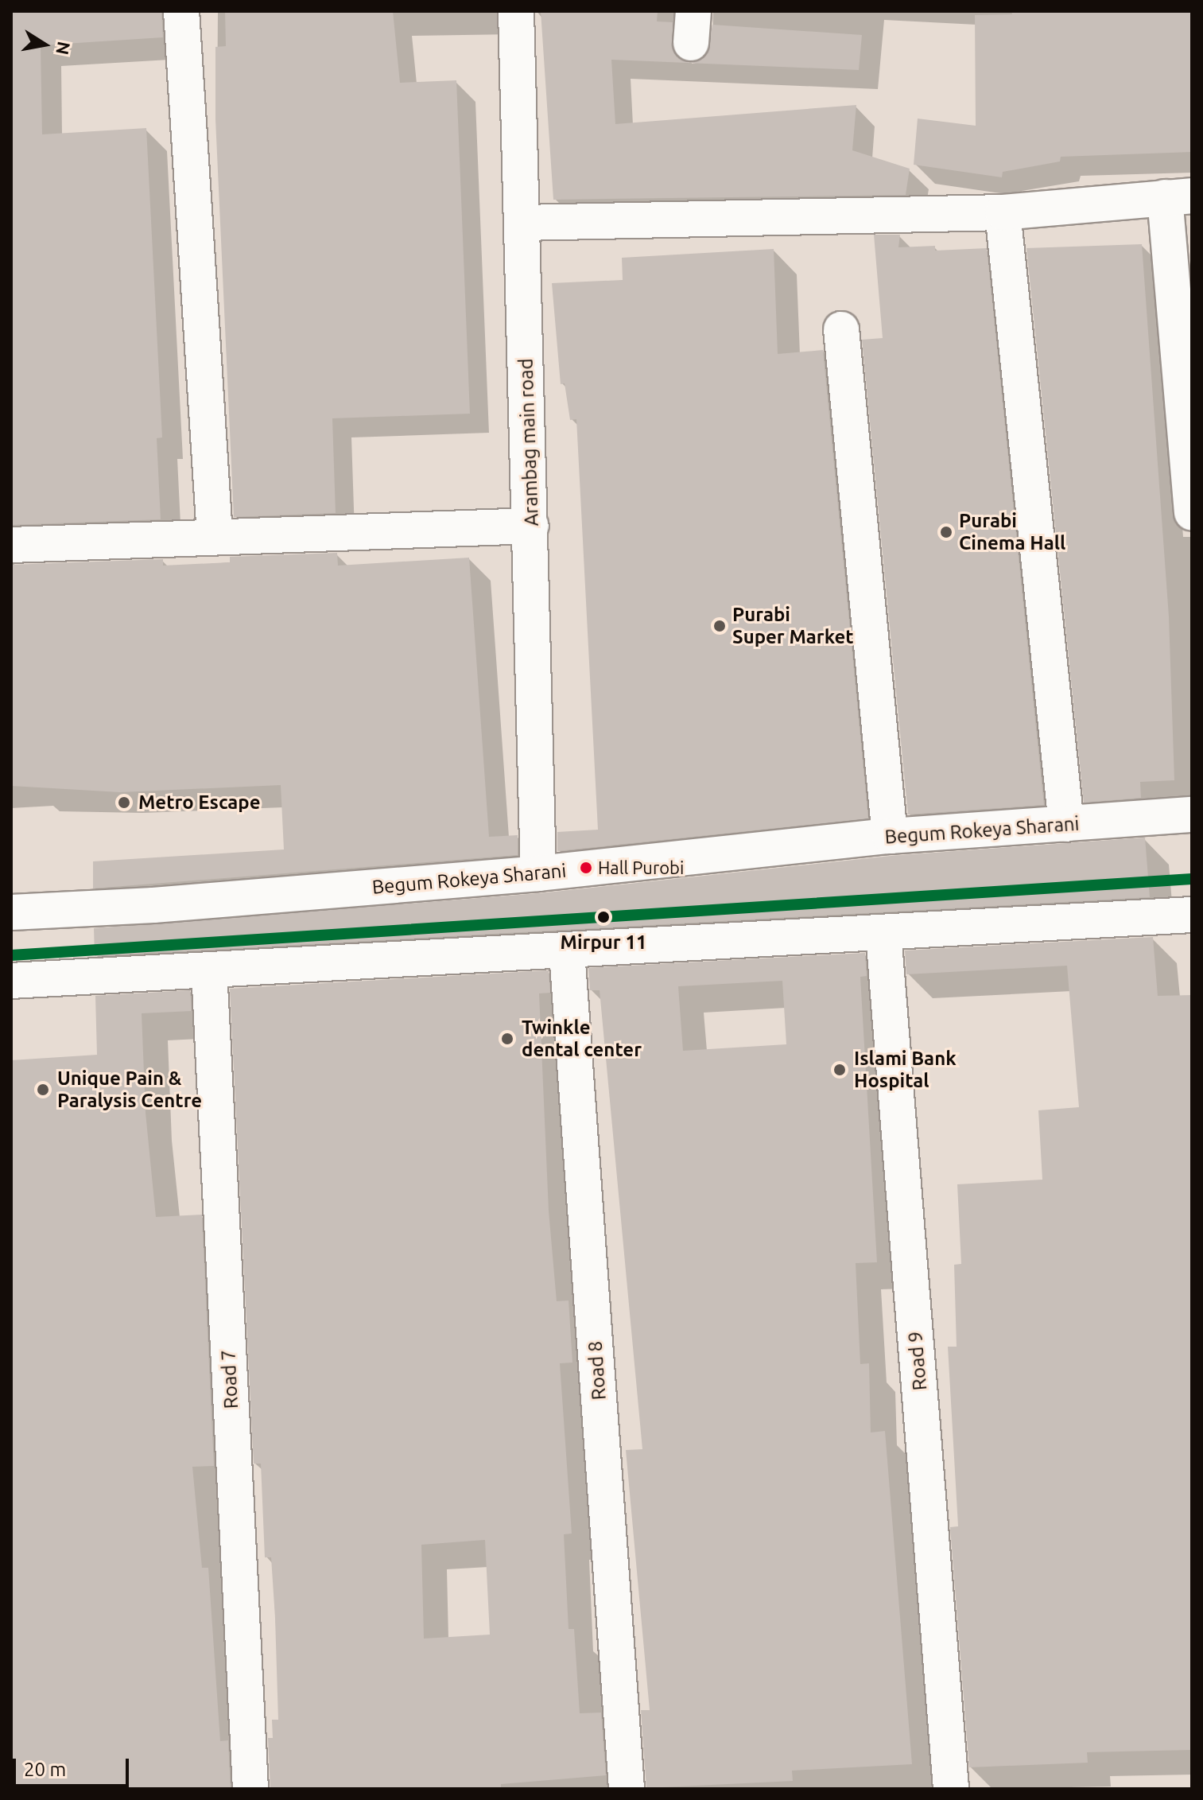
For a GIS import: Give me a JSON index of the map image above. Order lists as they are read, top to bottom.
{
  "streets": {
    "street": [
      "Arambag main road",
      "Begum Rokeya Sharani",
      "Road 9",
      "Road 8",
      "Road 7"
    ]
  },
  "crossings": [
    ["Arambag main road", "Begum Rokeya Sharani"]
  ],
  "places": [
    "Purabi Cinema Hall",
    "Purabi Super Market",
    "Metro Escape",
    "Hall Purobi",
    "Mirpur 11",
    "Twinkle dental center",
    "Islami Bank Hospital",
    "Unique Pain & Paralysis Centre"
  ],
  "scale_bar": "20 m",
  "north": "right"
}
